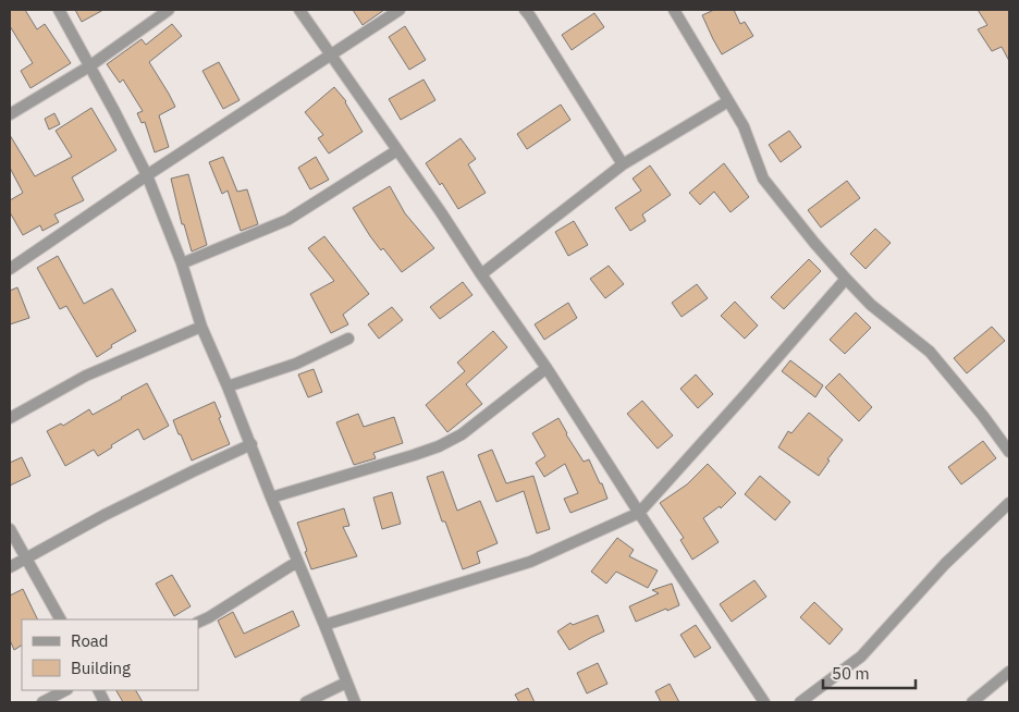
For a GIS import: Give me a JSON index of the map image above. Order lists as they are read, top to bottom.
{
  "legend": ["Road", "Building"],
  "scale_bar": "50 m"
}
